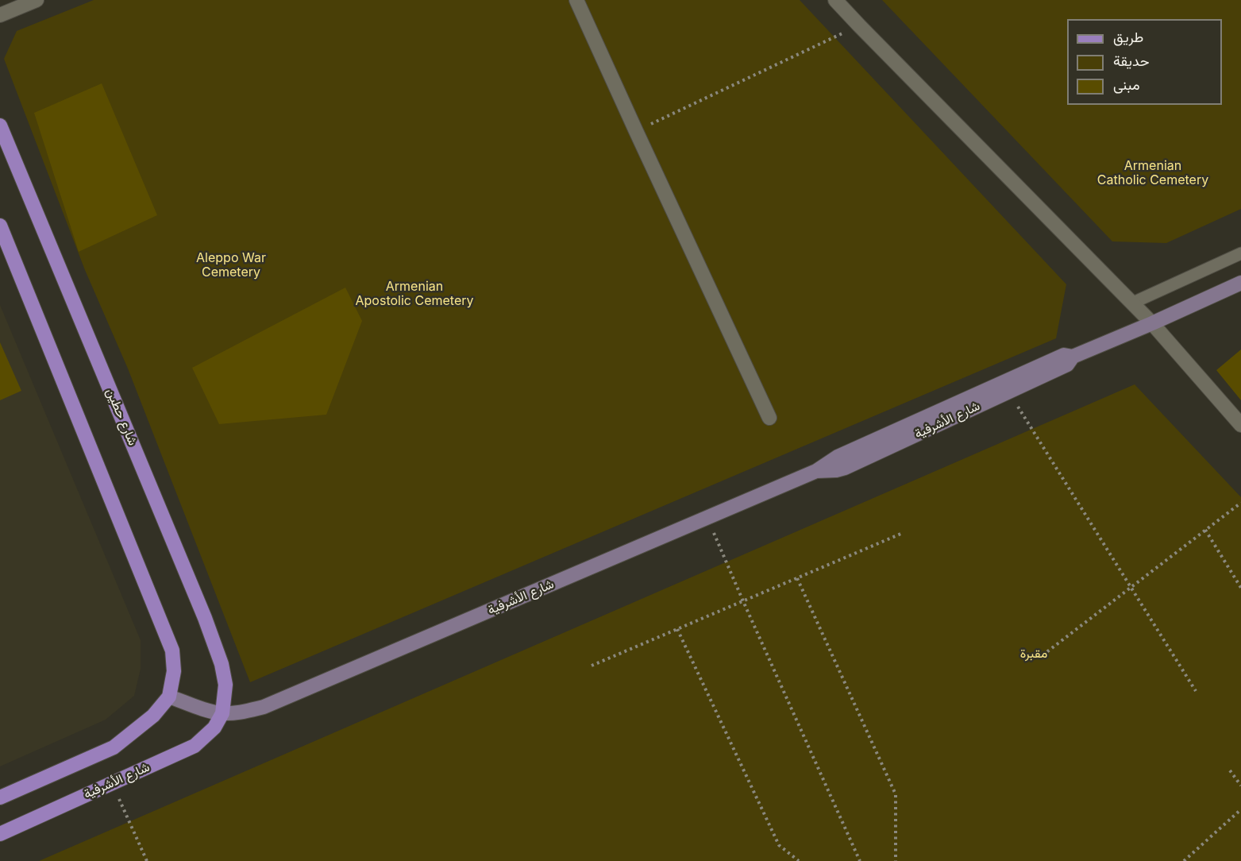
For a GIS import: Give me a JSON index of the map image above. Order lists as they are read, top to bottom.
{
  "streets": {
    "main road": ["شارع حطين", "شارع الأشرفية"]
  },
  "crossings": [
    ["شارع حطين", "شارع الأشرفية"]
  ],
  "parks": [
    "Armenian Catholic Cemetery",
    "Aleppo War Cemetery",
    "Armenian Apostolic Cemetery",
    "مقبرة"
  ],
  "legend": ["طريق", "حديقة", "مبنى"]
}
